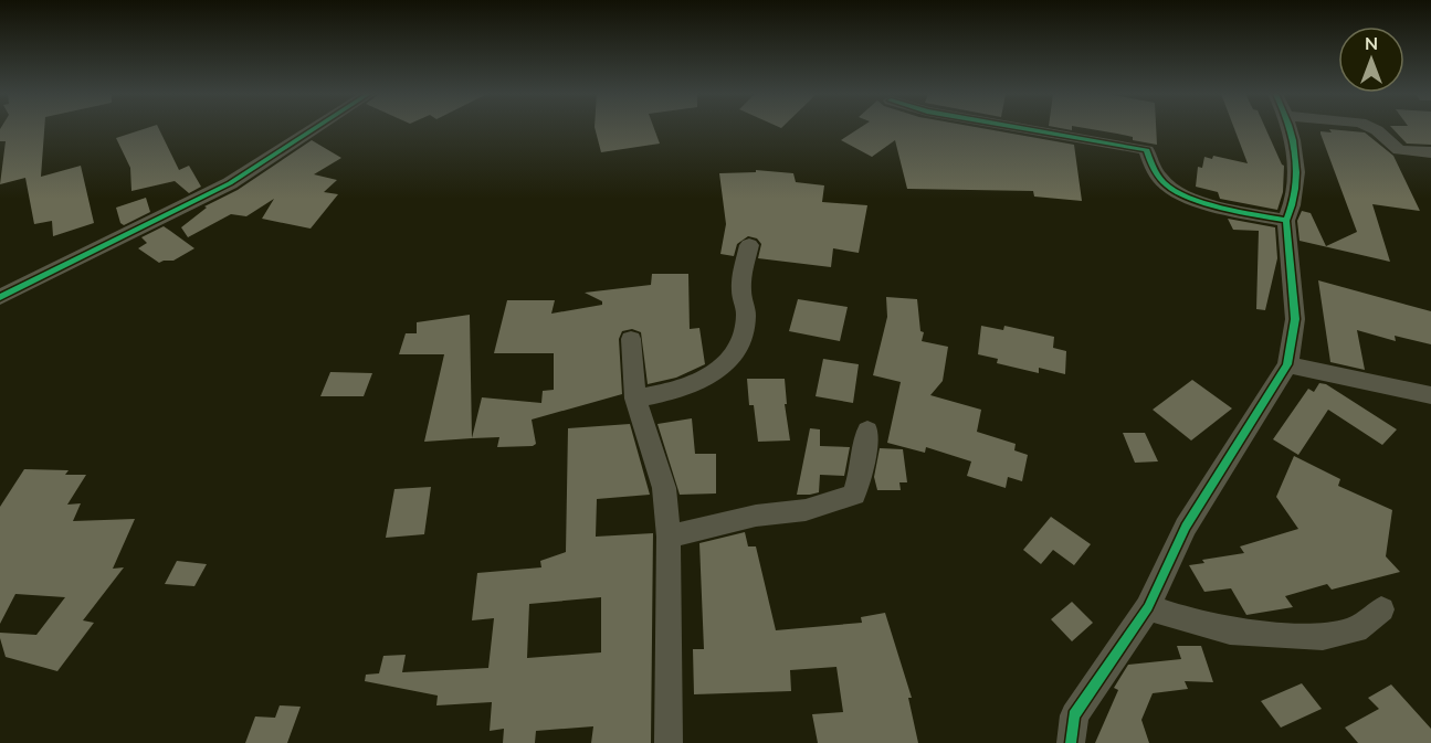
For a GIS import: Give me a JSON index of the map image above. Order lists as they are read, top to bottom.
{
  "north": "top"
}
